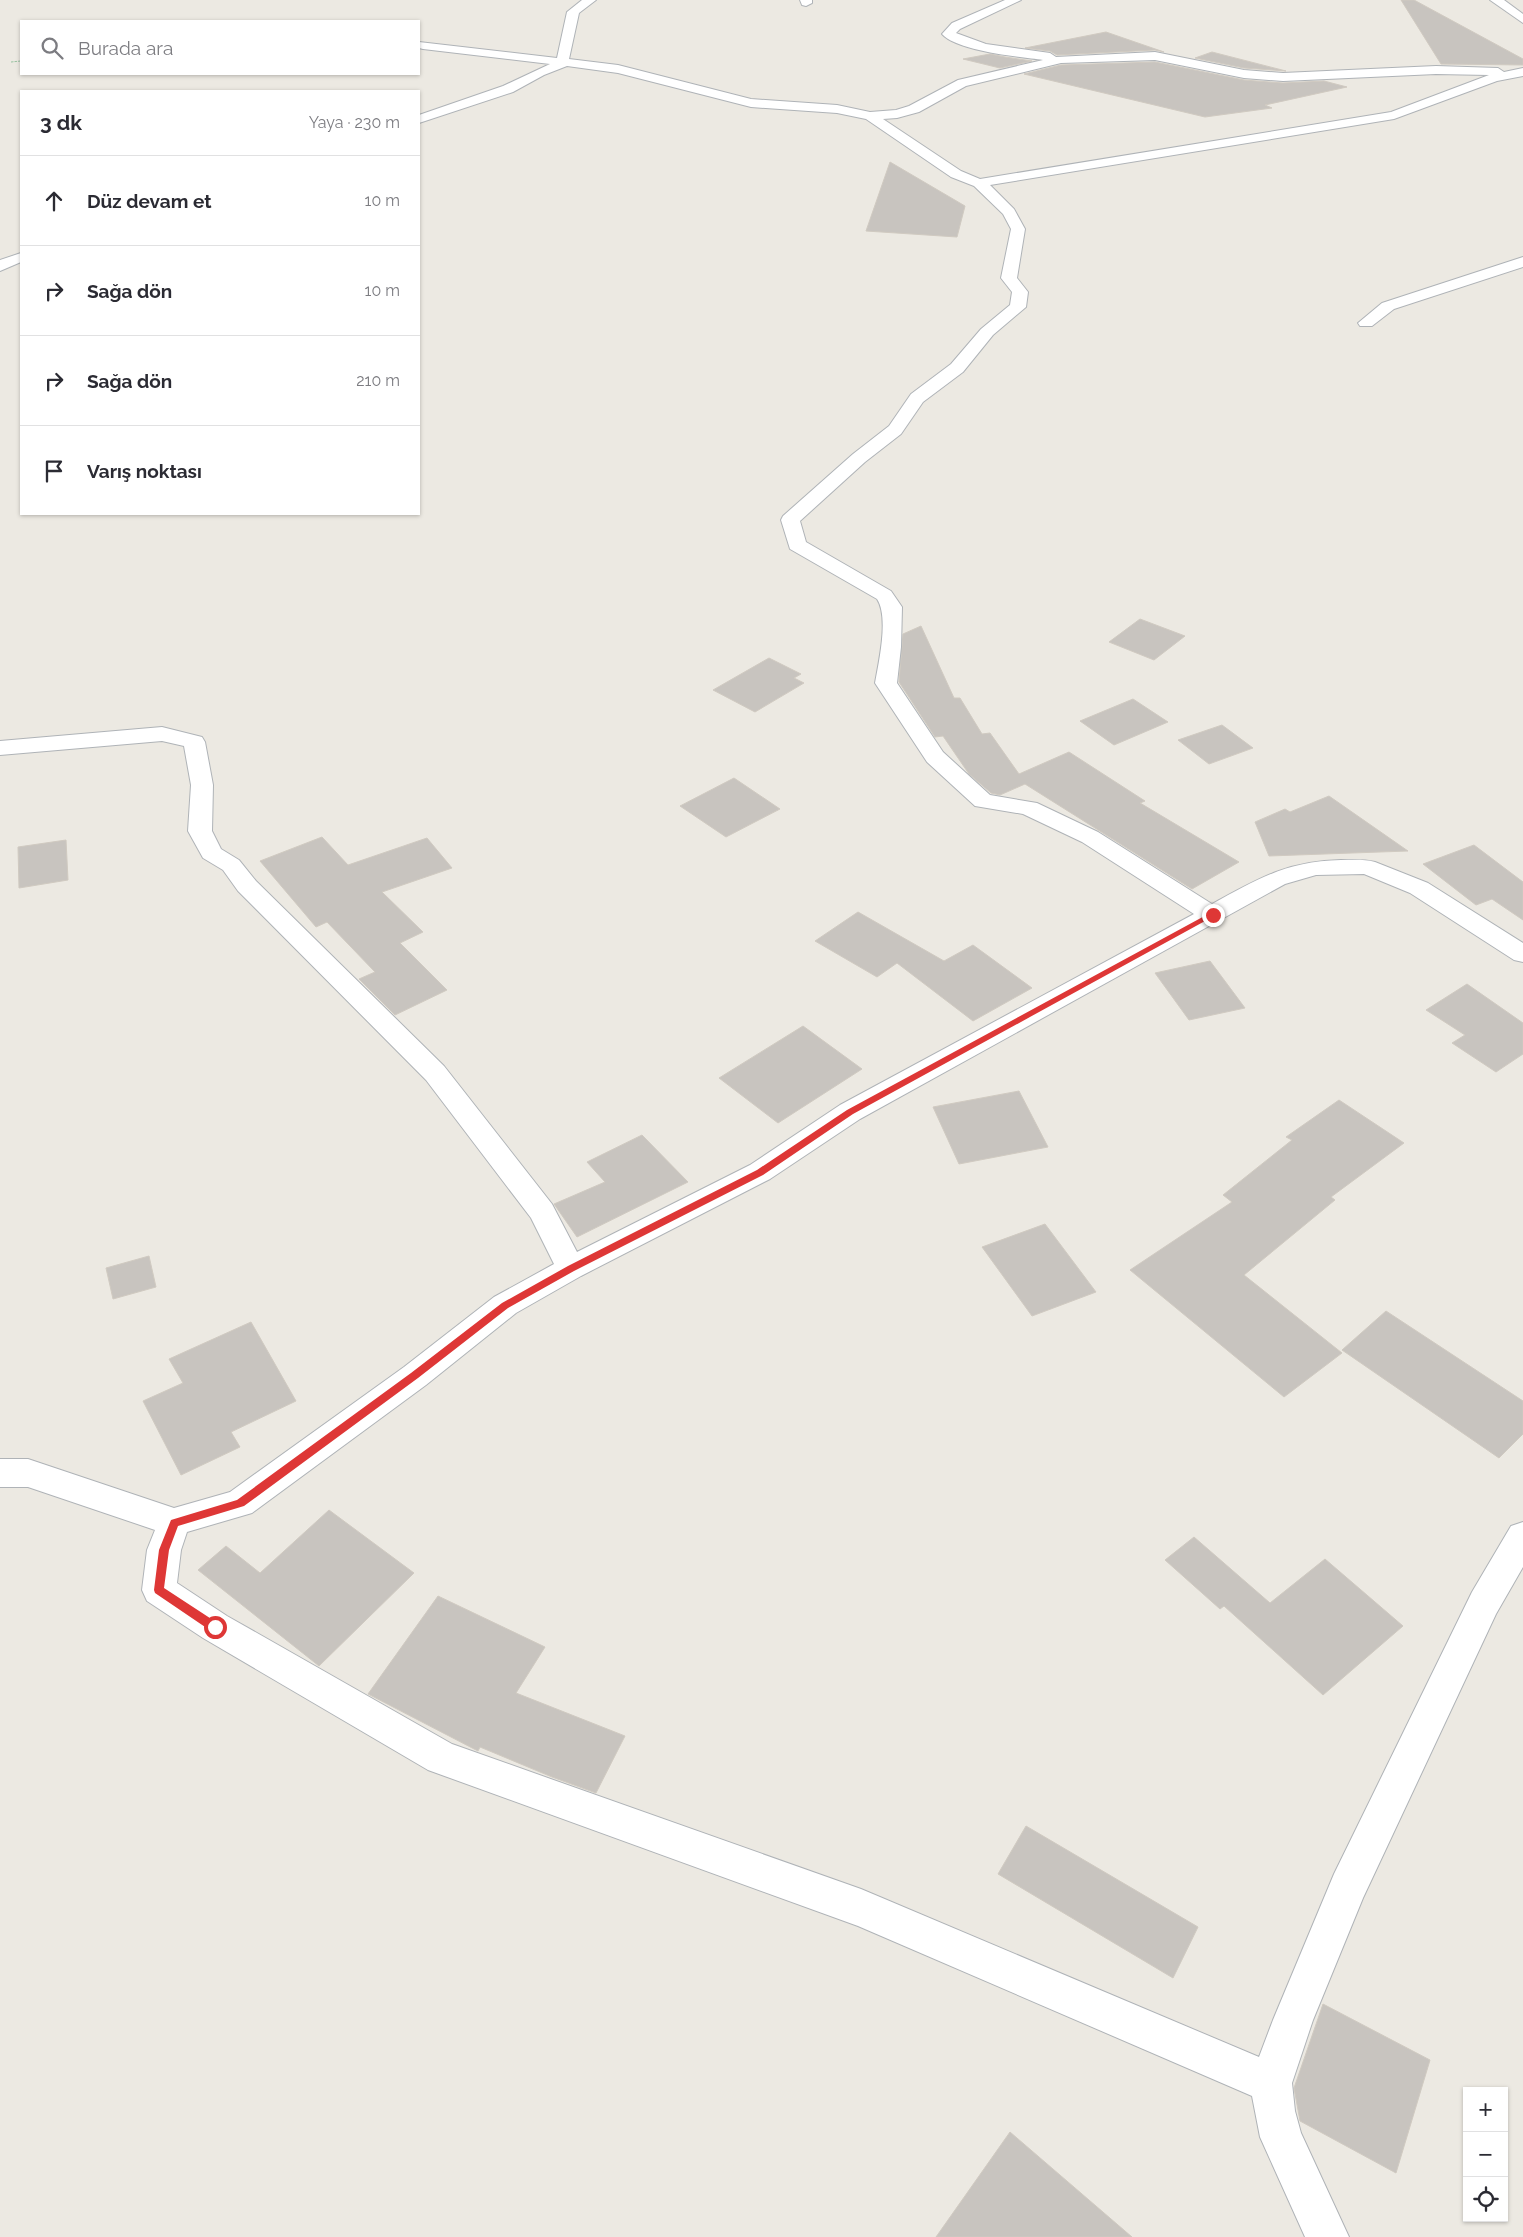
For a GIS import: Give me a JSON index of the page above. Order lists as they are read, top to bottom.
{
  "page": {
    "search": "Burada ara",
    "heading": ["3 dk", "Yaya · 230 m"],
    "list": [
      ["Düz devam et", "10 m"],
      ["Sağa dön", "10 m"],
      ["Sağa dön", "210 m"],
      "Varış noktası"
    ],
    "map_buttons": ["+", "−"]
  }
}
